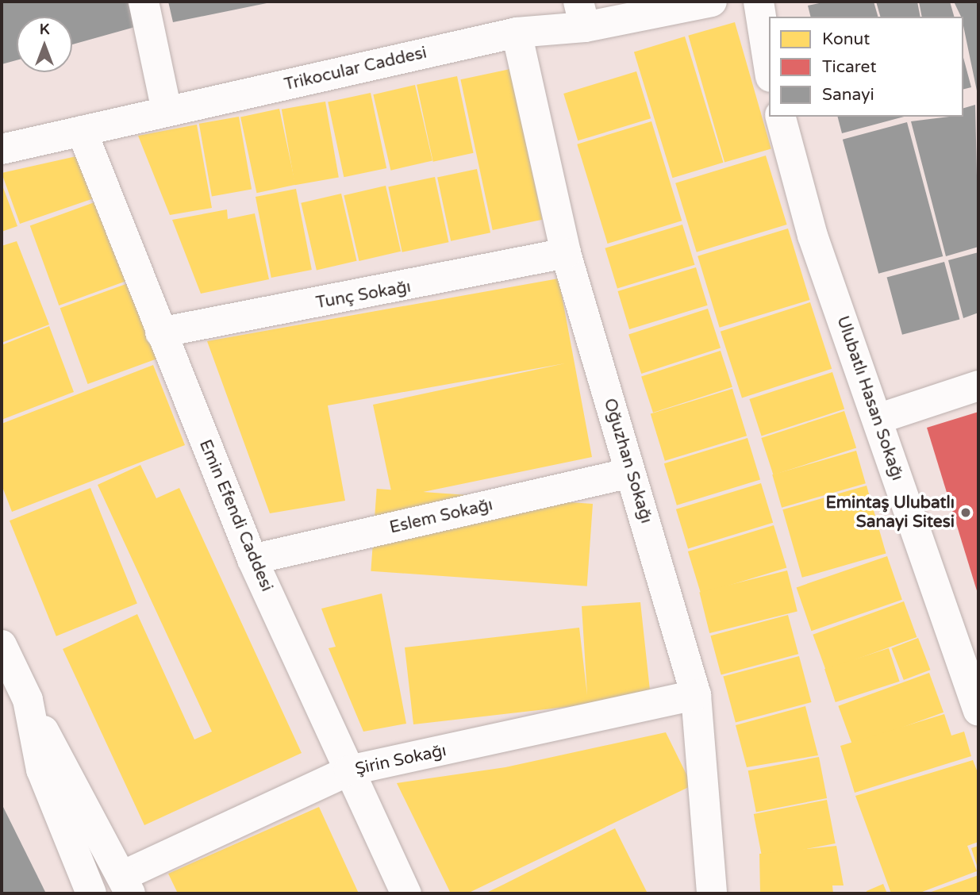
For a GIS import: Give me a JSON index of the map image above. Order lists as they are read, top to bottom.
{
  "streets": {
    "street": [
      "Trikocular Caddesi",
      "Tunç Sokağı",
      "Ulubatlı Hasan Sokağı",
      "Oğuzhan Sokağı",
      "Emin Efendi Caddesi",
      "Eslem Sokağı",
      "Şirin Sokağı"
    ]
  },
  "crossings": [
    ["Trikocular Caddesi", "Oğuzhan Sokağı"],
    ["Trikocular Caddesi", "Emin Efendi Caddesi"],
    ["Tunç Sokağı", "Oğuzhan Sokağı"],
    ["Tunç Sokağı", "Emin Efendi Caddesi"],
    ["Oğuzhan Sokağı", "Eslem Sokağı"],
    ["Oğuzhan Sokağı", "Şirin Sokağı"],
    ["Emin Efendi Caddesi", "Eslem Sokağı"],
    ["Emin Efendi Caddesi", "Şirin Sokağı"]
  ],
  "places": ["Emintaş Ulubatlı Sanayi Sitesi"],
  "legend": ["Konut", "Ticaret", "Sanayi"],
  "north": "top"
}
